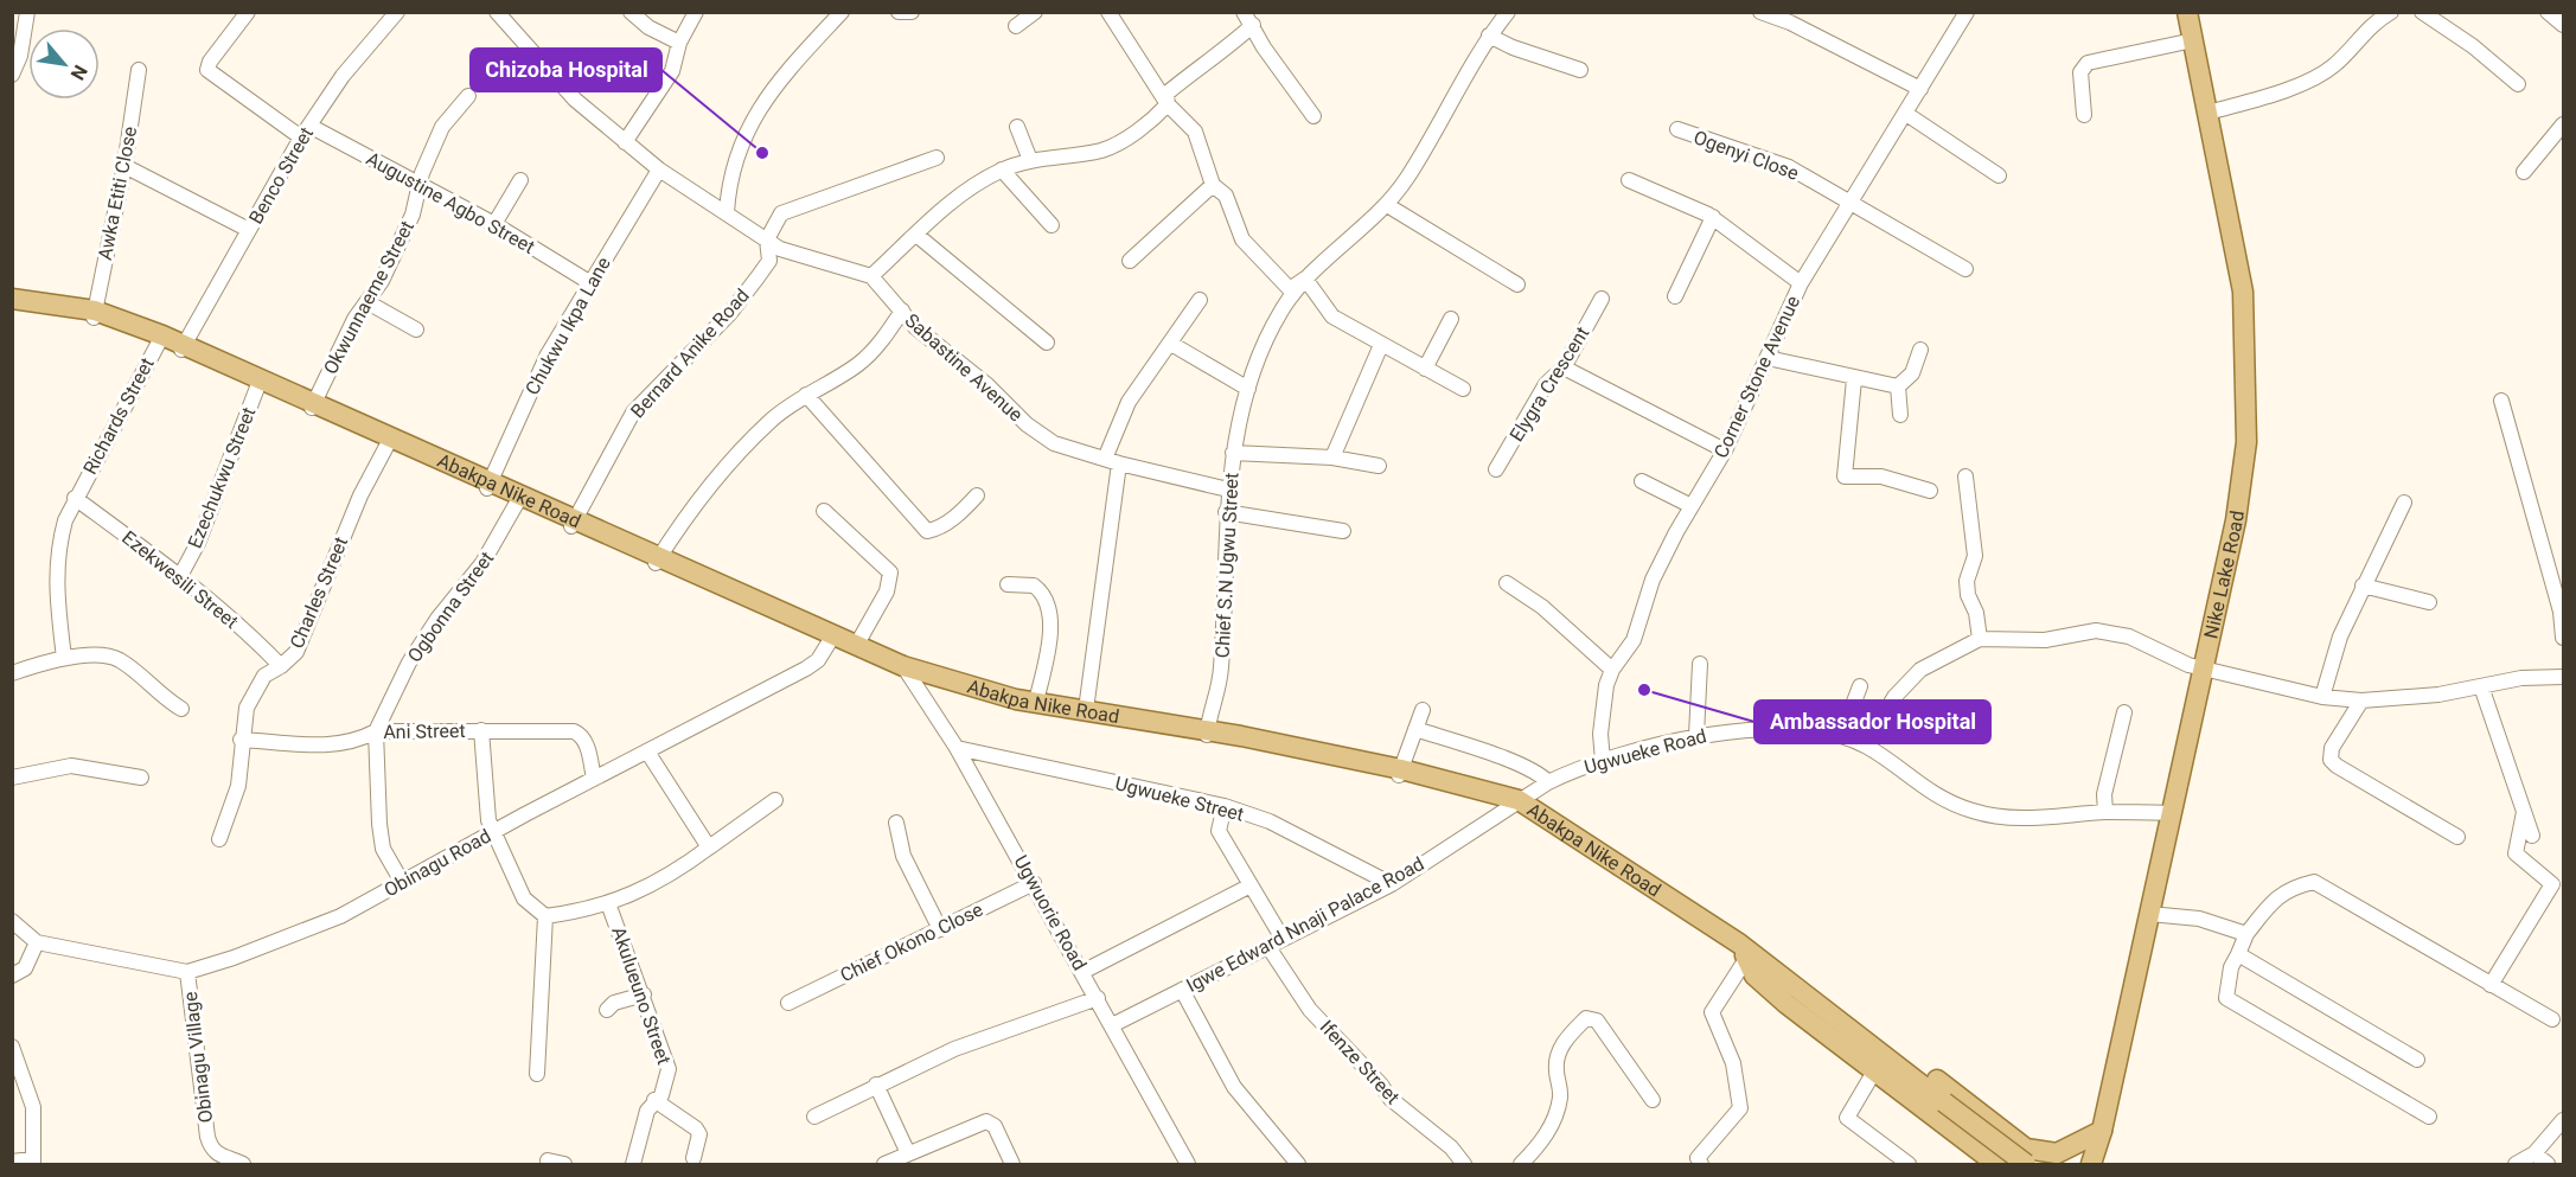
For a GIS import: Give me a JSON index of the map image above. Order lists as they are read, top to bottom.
{
  "streets": {
    "main road": ["Abakpa Nike Road", "Nike Lake Road"],
    "street": [
      "Ogenyi Close",
      "Benco Street",
      "Awka Etiti Close",
      "Augustine Agbo Street",
      "Okwunnaeme Street",
      "Chukwu Ikpa Lane",
      "Bernard Anike Road",
      "Sabastine Avenue",
      "Corner Stone Avenue",
      "Elygra Crescent",
      "Richards Street",
      "Ezechukwu Street",
      "Chief S.N Ugwu Street",
      "Ezekwesili Street",
      "Charles Street",
      "Ogbonna Street",
      "Ani Street",
      "Ugwueke Road",
      "Ugwueke Street",
      "Obinagu Road",
      "Ugwuorie Road",
      "Igwe Edward Nnaji Palace Road",
      "Chief Okono Close",
      "Akulueuno Street",
      "Obinagu Village",
      "Ifenze Street"
    ]
  },
  "crossings": [
    ["Ogenyi Close", "Corner Stone Avenue"],
    ["Benco Street", "Augustine Agbo Street"],
    ["Benco Street", "Abakpa Nike Road"],
    ["Awka Etiti Close", "Abakpa Nike Road"],
    ["Augustine Agbo Street", "Okwunnaeme Street"],
    ["Augustine Agbo Street", "Chukwu Ikpa Lane"],
    ["Okwunnaeme Street", "Abakpa Nike Road"],
    ["Chukwu Ikpa Lane", "Abakpa Nike Road"],
    ["Bernard Anike Road", "Abakpa Nike Road"],
    ["Sabastine Avenue", "Chief S.N Ugwu Street"],
    ["Corner Stone Avenue", "Ugwueke Road"],
    ["Richards Street", "Abakpa Nike Road"],
    ["Richards Street", "Ezekwesili Street"],
    ["Ezechukwu Street", "Abakpa Nike Road"],
    ["Ezechukwu Street", "Ezekwesili Street"],
    ["Abakpa Nike Road", "Chief S.N Ugwu Street"],
    ["Abakpa Nike Road", "Charles Street"],
    ["Abakpa Nike Road", "Ogbonna Street"],
    ["Abakpa Nike Road", "Ugwueke Road"],
    ["Abakpa Nike Road", "Obinagu Road"],
    ["Abakpa Nike Road", "Ugwuorie Road"],
    ["Abakpa Nike Road", "Igwe Edward Nnaji Palace Road"],
    ["Nike Lake Road", "Ugwueke Road"],
    ["Ezekwesili Street", "Charles Street"],
    ["Charles Street", "Ani Street"],
    ["Ogbonna Street", "Ani Street"],
    ["Ogbonna Street", "Obinagu Road"],
    ["Ani Street", "Obinagu Road"],
    ["Ugwueke Road", "Igwe Edward Nnaji Palace Road"],
    ["Ugwueke Street", "Ugwuorie Road"],
    ["Ugwueke Street", "Igwe Edward Nnaji Palace Road"],
    ["Obinagu Road", "Obinagu Village"],
    ["Ugwuorie Road", "Igwe Edward Nnaji Palace Road"],
    ["Ugwuorie Road", "Chief Okono Close"],
    ["Igwe Edward Nnaji Palace Road", "Ifenze Street"]
  ],
  "places": ["Chizoba Hospital", "Ambassador Hospital"],
  "north": "bottom right"
}
